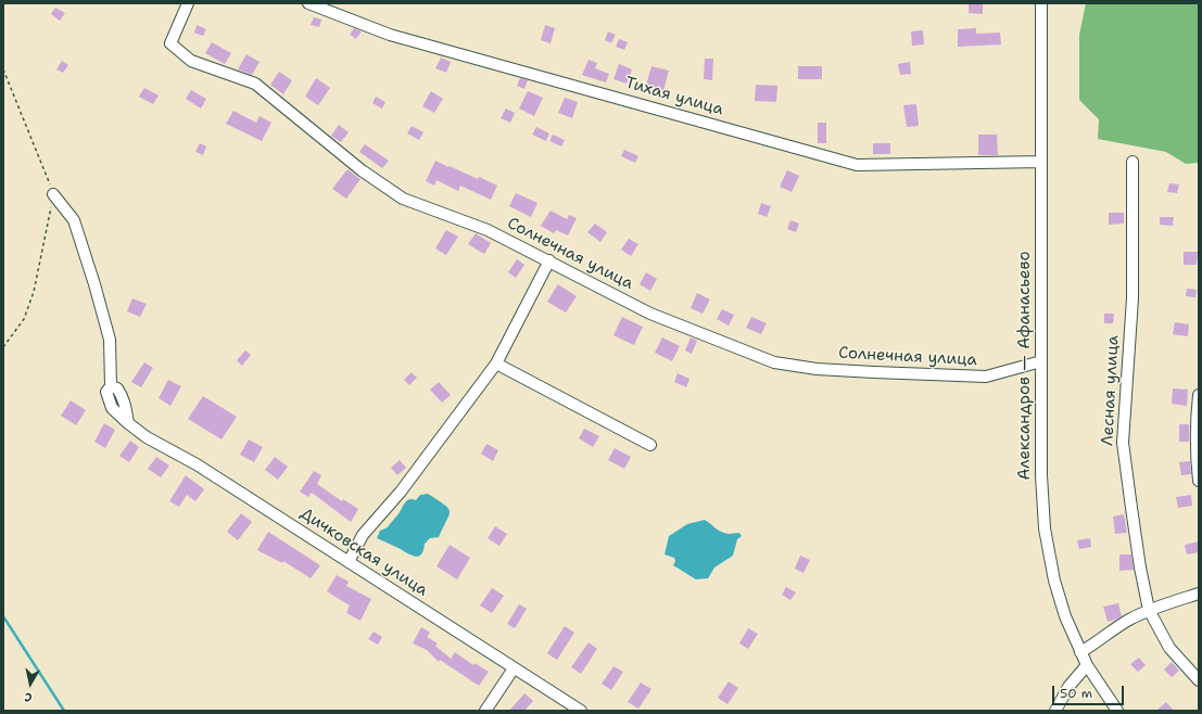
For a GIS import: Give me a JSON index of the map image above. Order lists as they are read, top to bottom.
{
  "streets": {
    "street": [
      "Тихая улица",
      "Солнечная улица",
      "Александров — Афанасьево",
      "Лесная улица",
      "Дичковская улица"
    ]
  },
  "crossings": [
    ["Тихая улица", "Александров — Афанасьево"],
    ["Солнечная улица", "Александров — Афанасьево"]
  ],
  "scale_bar": "50 m",
  "north": "bottom"
}
